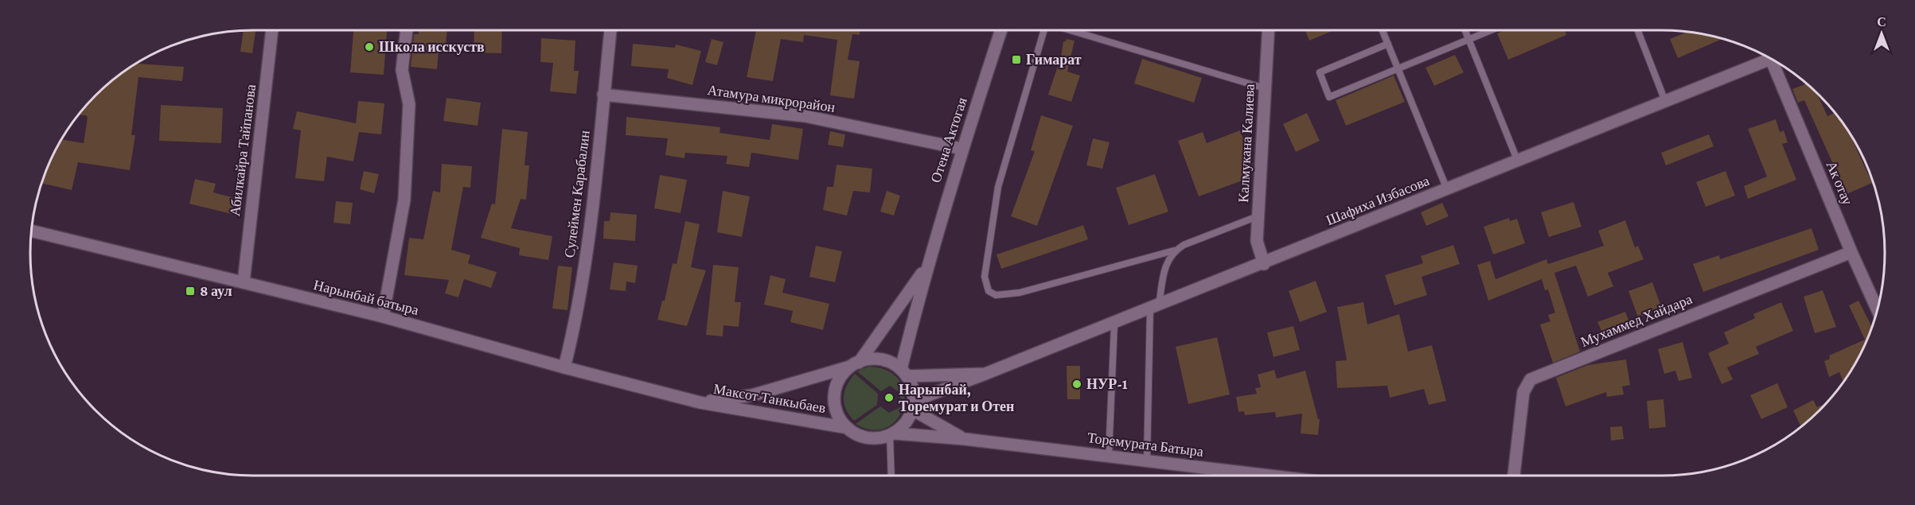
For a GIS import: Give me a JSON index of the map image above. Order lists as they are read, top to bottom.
{
  "streets": {
    "street": [
      "Атамура микрорайон",
      "Отена Актогая",
      "Калмукана Калиева",
      "Абилкайра Тайпанова",
      "Ак отау",
      "Сулеймен Карабалин",
      "Шафиха Избасова",
      "Нарынбай батыра",
      "Мухаммед Хайдара",
      "Максот Танкыбаев",
      "Торемурата Батыра"
    ]
  },
  "crossings": [
    ["Атамура микрорайон", "Отена Актогая"],
    ["Атамура микрорайон", "Сулеймен Карабалин"],
    ["Отена Актогая", "Шафиха Избасова"],
    ["Отена Актогая", "Максот Танкыбаев"],
    ["Отена Актогая", "Торемурата Батыра"],
    ["Калмукана Калиева", "Шафиха Избасова"],
    ["Абилкайра Тайпанова", "Нарынбай батыра"],
    ["Ак отау", "Мухаммед Хайдара"],
    ["Сулеймен Карабалин", "Нарынбай батыра"],
    ["Шафиха Избасова", "Максот Танкыбаев"],
    ["Шафиха Избасова", "Торемурата Батыра"],
    ["Нарынбай батыра", "Максот Танкыбаев"],
    ["Максот Танкыбаев", "Торемурата Батыра"]
  ],
  "places": {
    "other": ["Школа исскуств", "НУР-1", "Нарынбай, Торемурат и Отен"],
    "transit": ["Гимарат", "8 аул"]
  },
  "north": "top"
}
